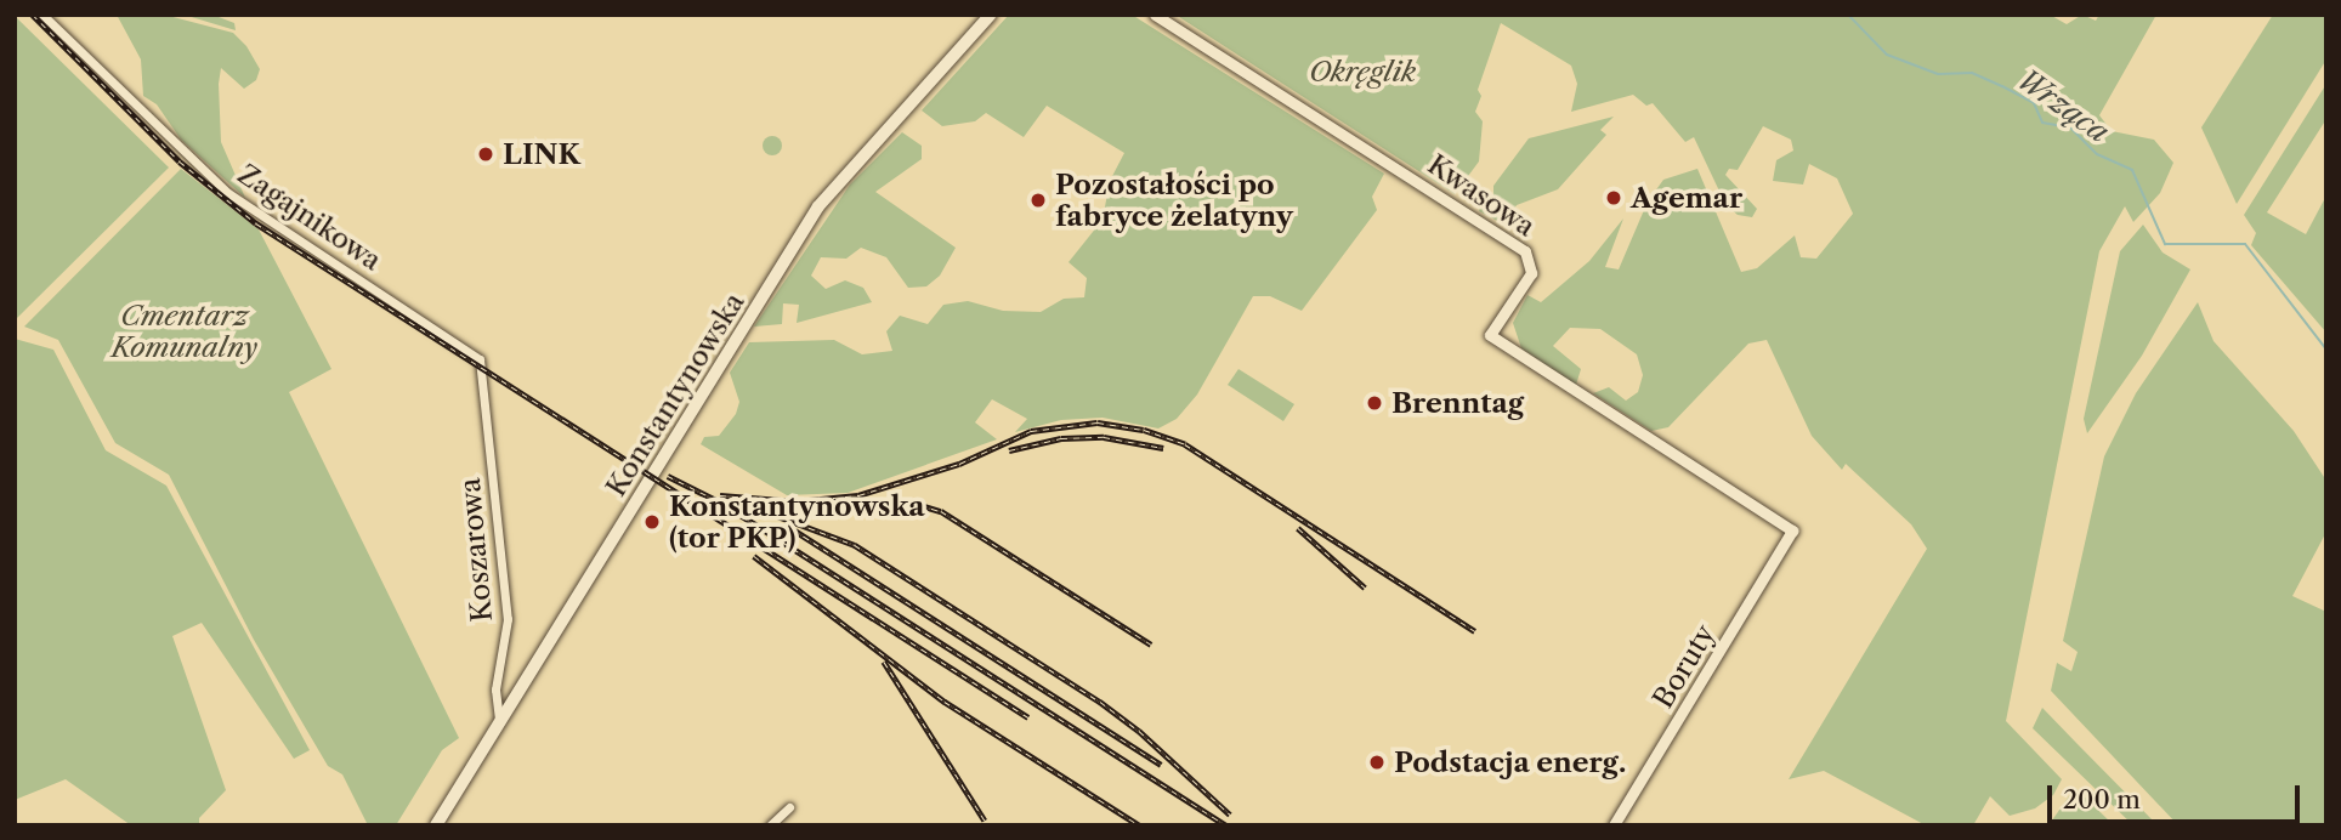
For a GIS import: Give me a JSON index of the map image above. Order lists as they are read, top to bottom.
{
  "streets": {
    "main road": ["Konstantynowska"],
    "street": [
      "Kwasowa",
      "Zagajnikowa",
      "Koszarowa",
      "Boruty"
    ]
  },
  "crossings": [
    ["Kwasowa", "Boruty"],
    ["Zagajnikowa", "Koszarowa"],
    ["Konstantynowska", "Koszarowa"]
  ],
  "water": ["Wrząca"],
  "parks": ["Okręglik", "Cmentarz Komunalny"],
  "places": [
    "LINK",
    "Agemar",
    "Pozostałości po fabryce żelatyny",
    "Brenntag",
    "Konstantynowska (tor PKP)",
    "Podstacja energ."
  ],
  "scale_bar": "200 m"
}
